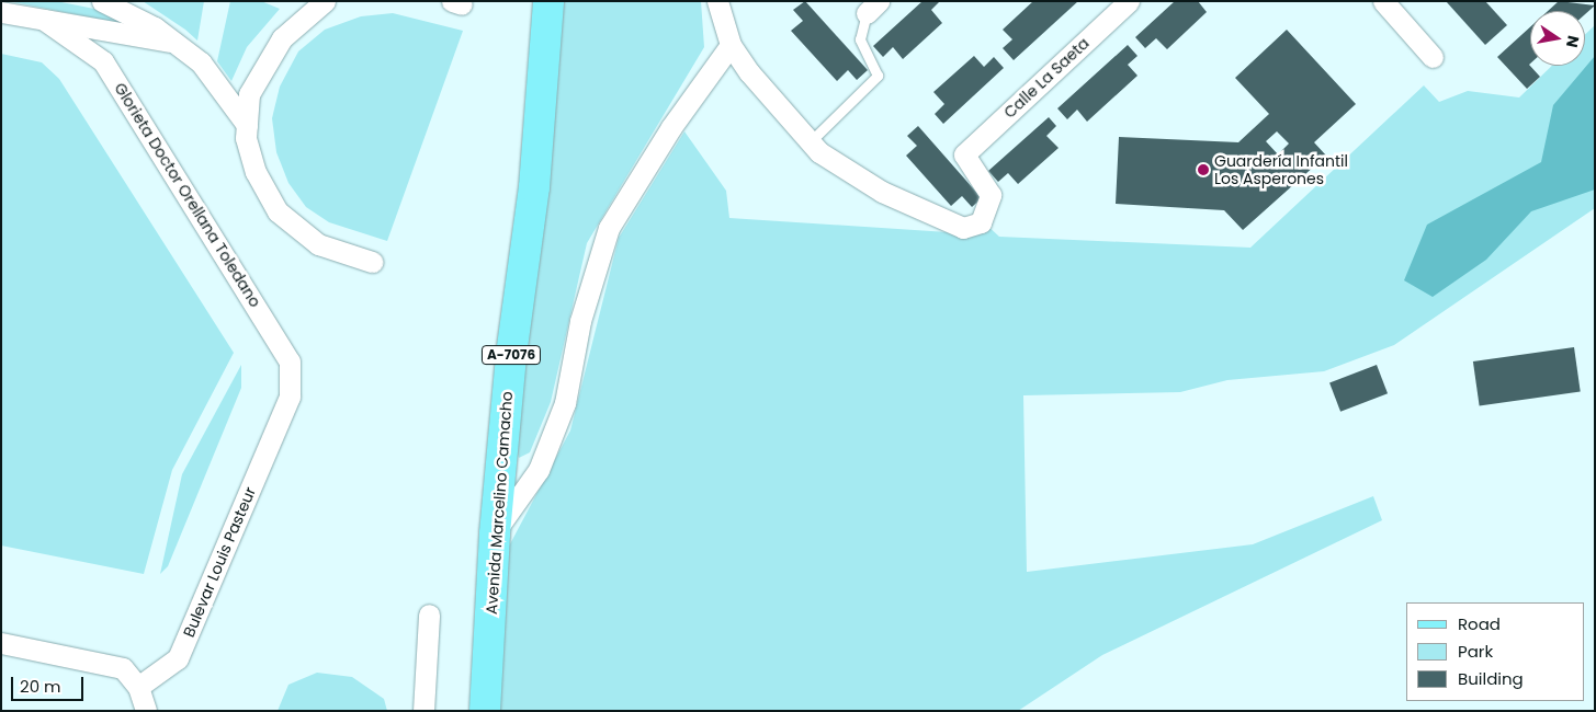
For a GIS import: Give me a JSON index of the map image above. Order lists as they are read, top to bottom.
{
  "streets": {
    "main road": ["A-7076", "Avenida Marcelino Camacho"],
    "street": ["Calle La Saeta", "Glorieta Doctor Orellana Toledano", "Bulevar Louis Pasteur"]
  },
  "crossings": [
    ["Glorieta Doctor Orellana Toledano", "Bulevar Louis Pasteur"]
  ],
  "places": ["Guardería Infantil Los Asperones"],
  "legend": ["Road", "Park", "Building"],
  "scale_bar": "20 m",
  "north": "right"
}
